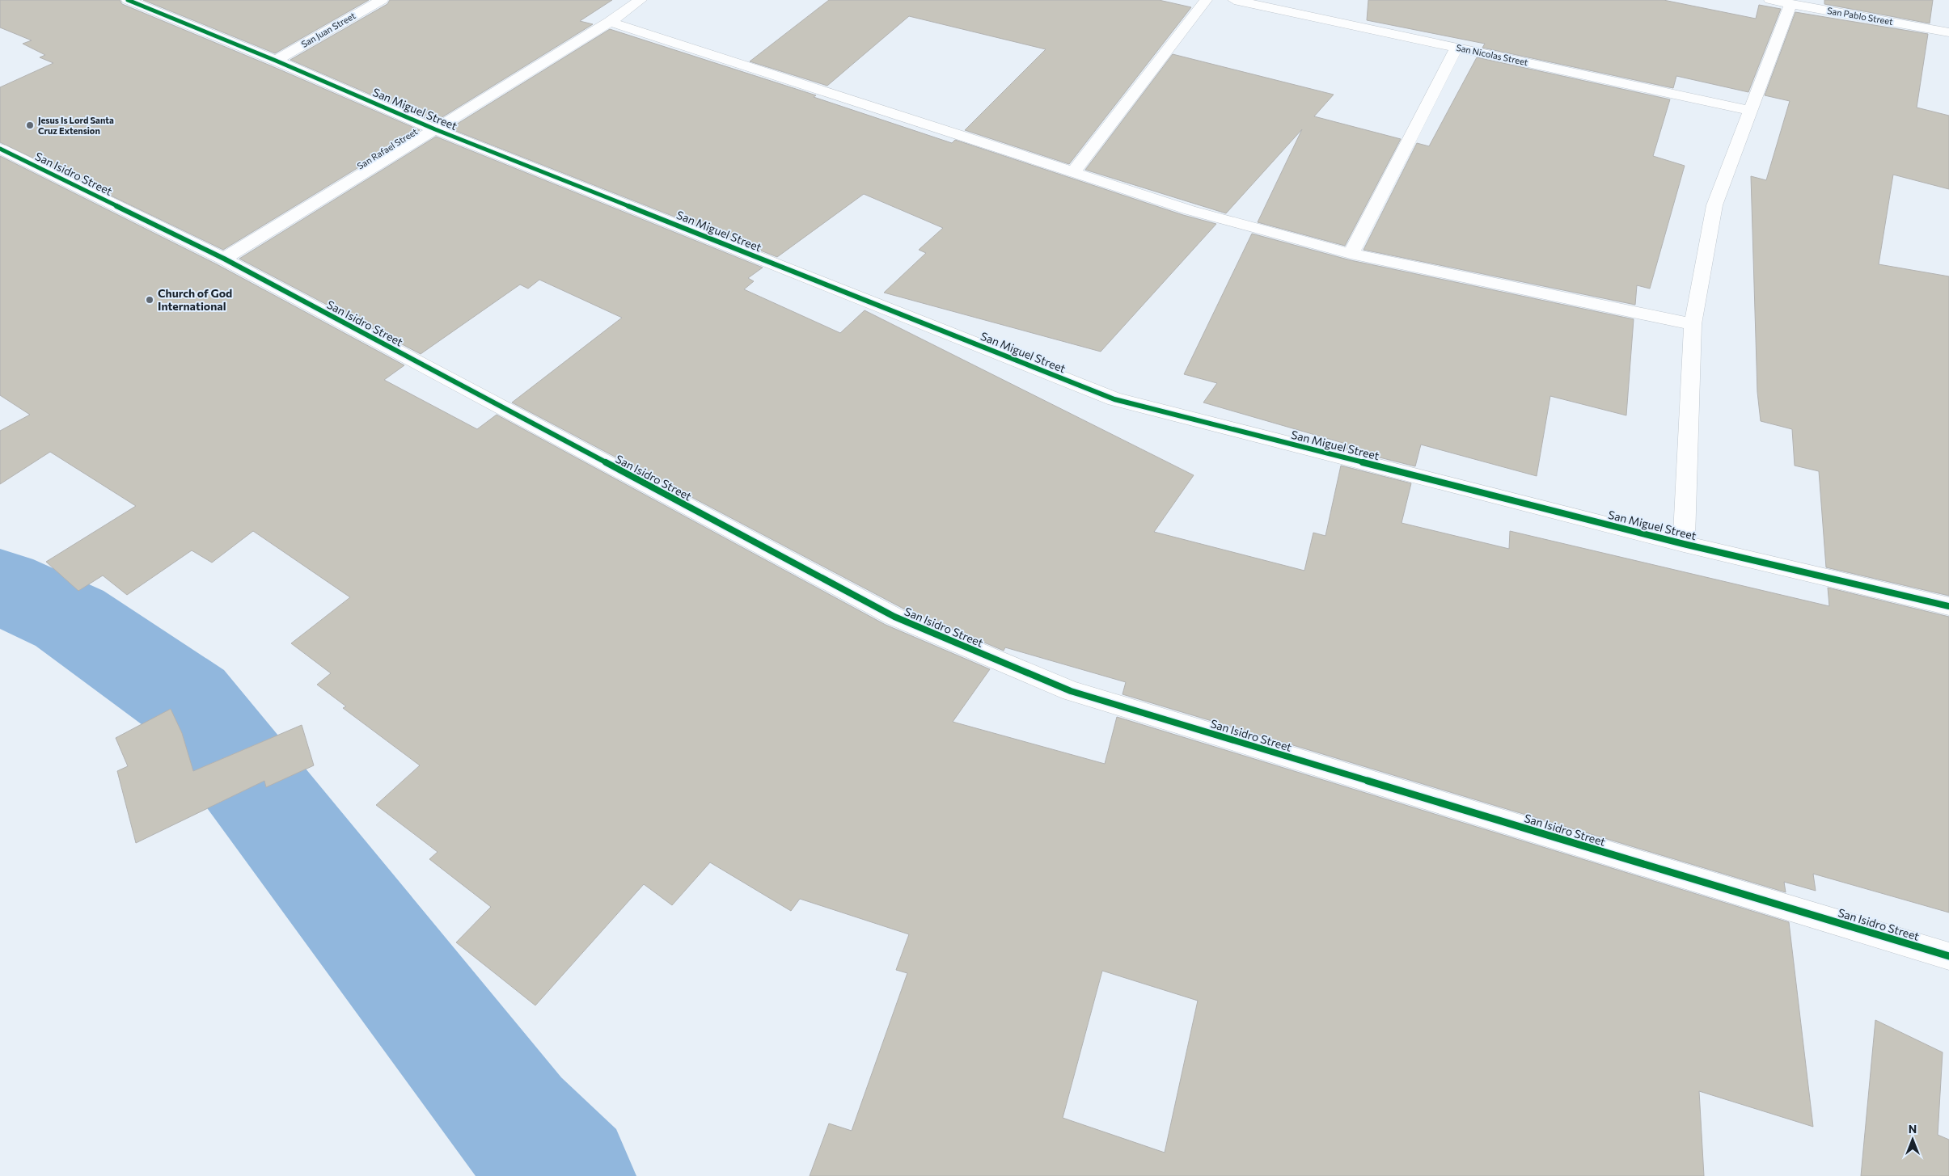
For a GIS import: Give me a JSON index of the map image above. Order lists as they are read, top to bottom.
{
  "streets": {
    "street": [
      "San Pablo Street",
      "San Juan Street",
      "San Nicolas Street",
      "San Miguel Street",
      "San Rafael Street",
      "San Isidro Street"
    ]
  },
  "crossings": [
    ["San Juan Street", "San Miguel Street"],
    ["San Miguel Street", "San Rafael Street"],
    ["San Rafael Street", "San Isidro Street"]
  ],
  "places": ["Jesus Is Lord Santa Cruz Extension", "Church of God International"],
  "north": "top"
}
